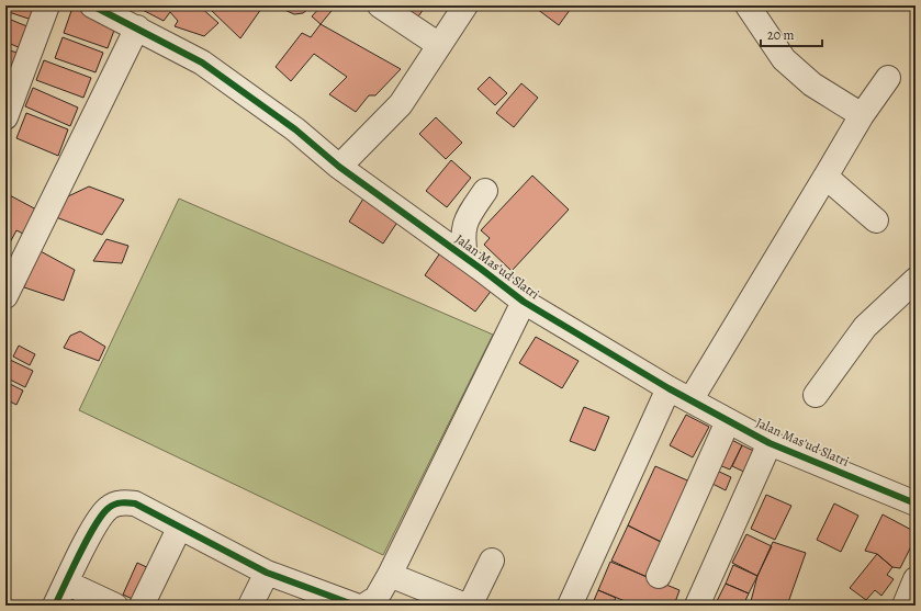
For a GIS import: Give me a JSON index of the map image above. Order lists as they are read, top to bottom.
{
  "streets": {
    "street": ["Jalan Mas'ud Slatri"]
  },
  "scale_bar": "20 m"
}
